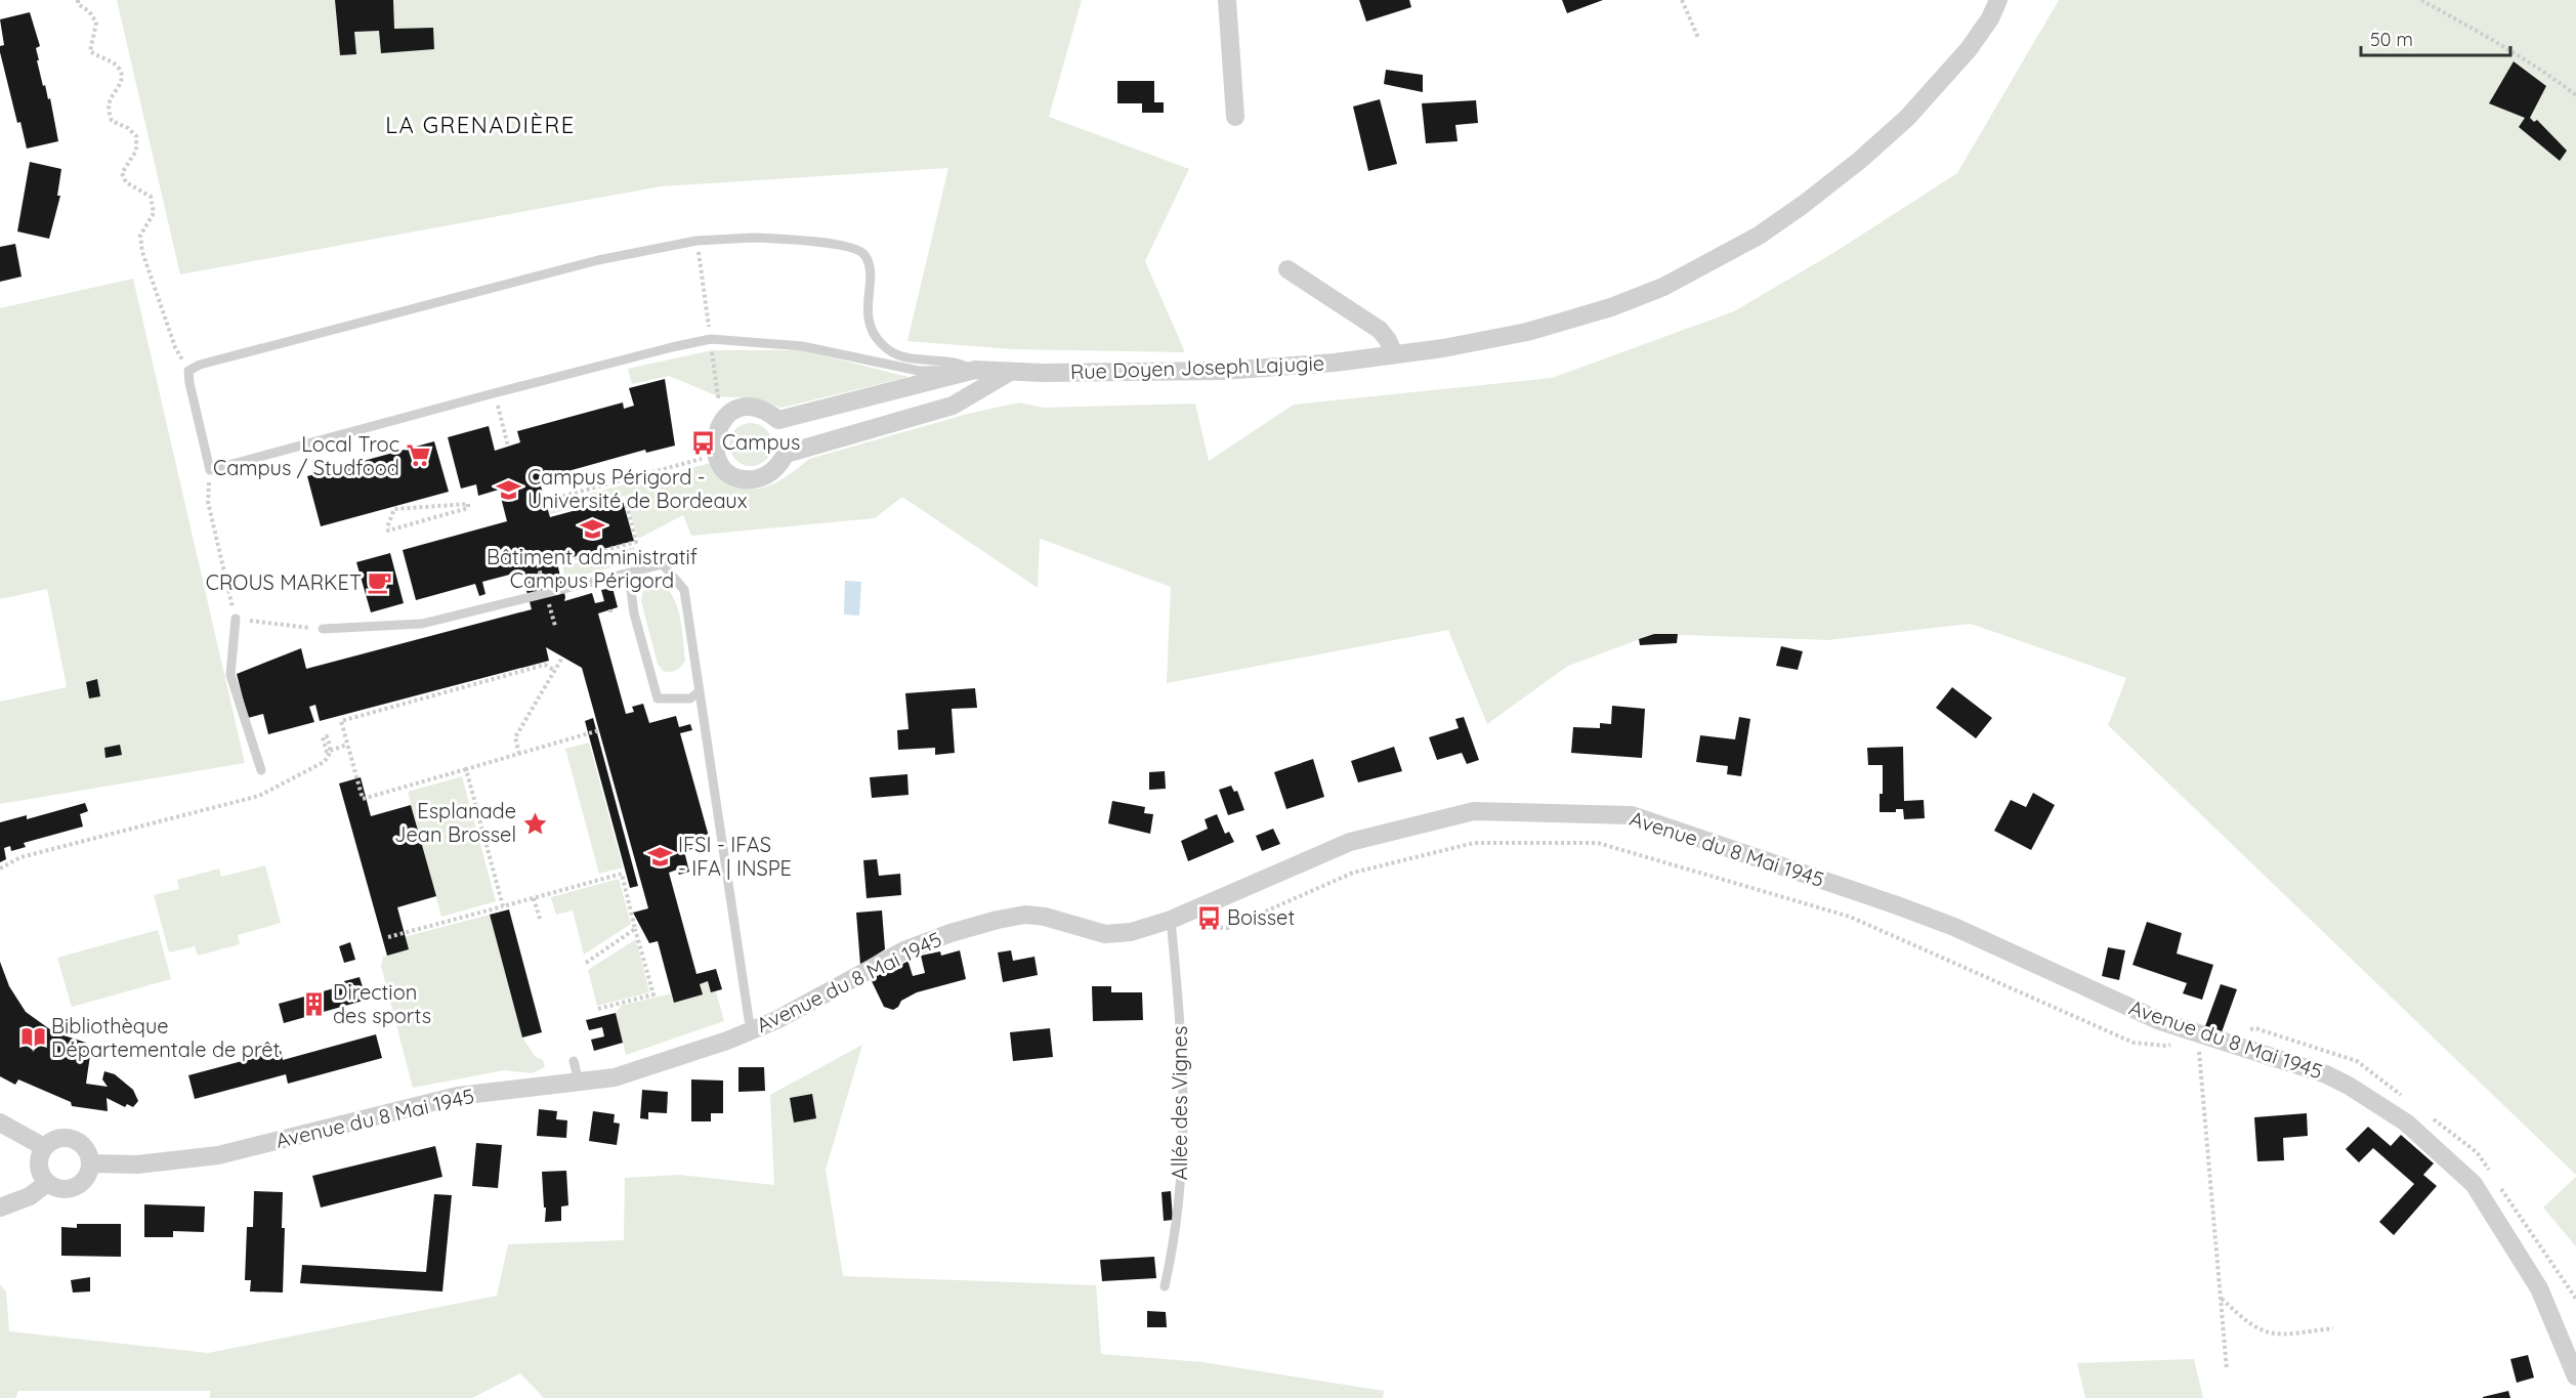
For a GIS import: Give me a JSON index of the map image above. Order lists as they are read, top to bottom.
{
  "streets": {
    "street": ["Rue Doyen Joseph Lajugie", "Avenue du 8 Mai 1945"],
    "lane": ["Allée des Vignes"]
  },
  "crossings": [
    ["Avenue du 8 Mai 1945", "Allée des Vignes"]
  ],
  "districts": ["LA GRENADIÈRE"],
  "places": {
    "bus stop": ["Campus", "Boisset"],
    "supermarket": ["Local Troc Campus / Studfood"],
    "school or university": ["Campus Périgord - Université de Bordeaux", "Bâtiment administratif Campus Périgord", "IFSI - IFAS - IFA | INSPE"],
    "cafe": ["CROUS MARKET"],
    "place": ["Esplanade Jean Brossel"],
    "building": ["Direction des sports"],
    "library": ["Bibliothèque Départementale de prêt"]
  },
  "scale_bar": "50 m"
}
